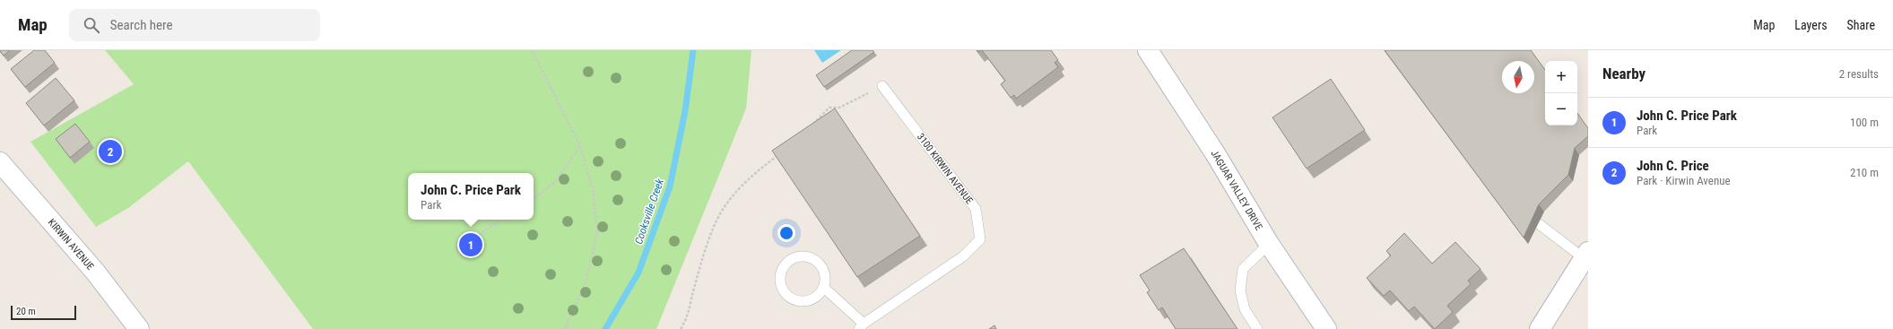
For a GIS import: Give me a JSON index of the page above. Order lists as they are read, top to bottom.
{
  "streets": {
    "street": ["JAGUAR VALLEY DRIVE", "KIRWIN AVENUE"],
    "lane": ["3100 KIRWIN AVENUE"]
  },
  "water": ["Cooksville Creek"],
  "scale_bar": "20 m",
  "north": "bottom",
  "page": {
    "header": "Map",
    "search": "Search here",
    "nav": ["Map", "Layers", "Share"],
    "heading": ["Nearby", "2 results"],
    "map_buttons": ["+", "−"],
    "list": [
      {
        "mark": "1",
        "name": "John C. Price Park",
        "note": "Park",
        "value": "100 m"
      },
      {
        "mark": "2",
        "name": "John C. Price",
        "note": "Park · Kirwin Avenue",
        "value": "210 m"
      }
    ],
    "pins": ["2", "1"],
    "popup": ["John C. Price Park", "Park"],
    "scale": "20 m"
  }
}
